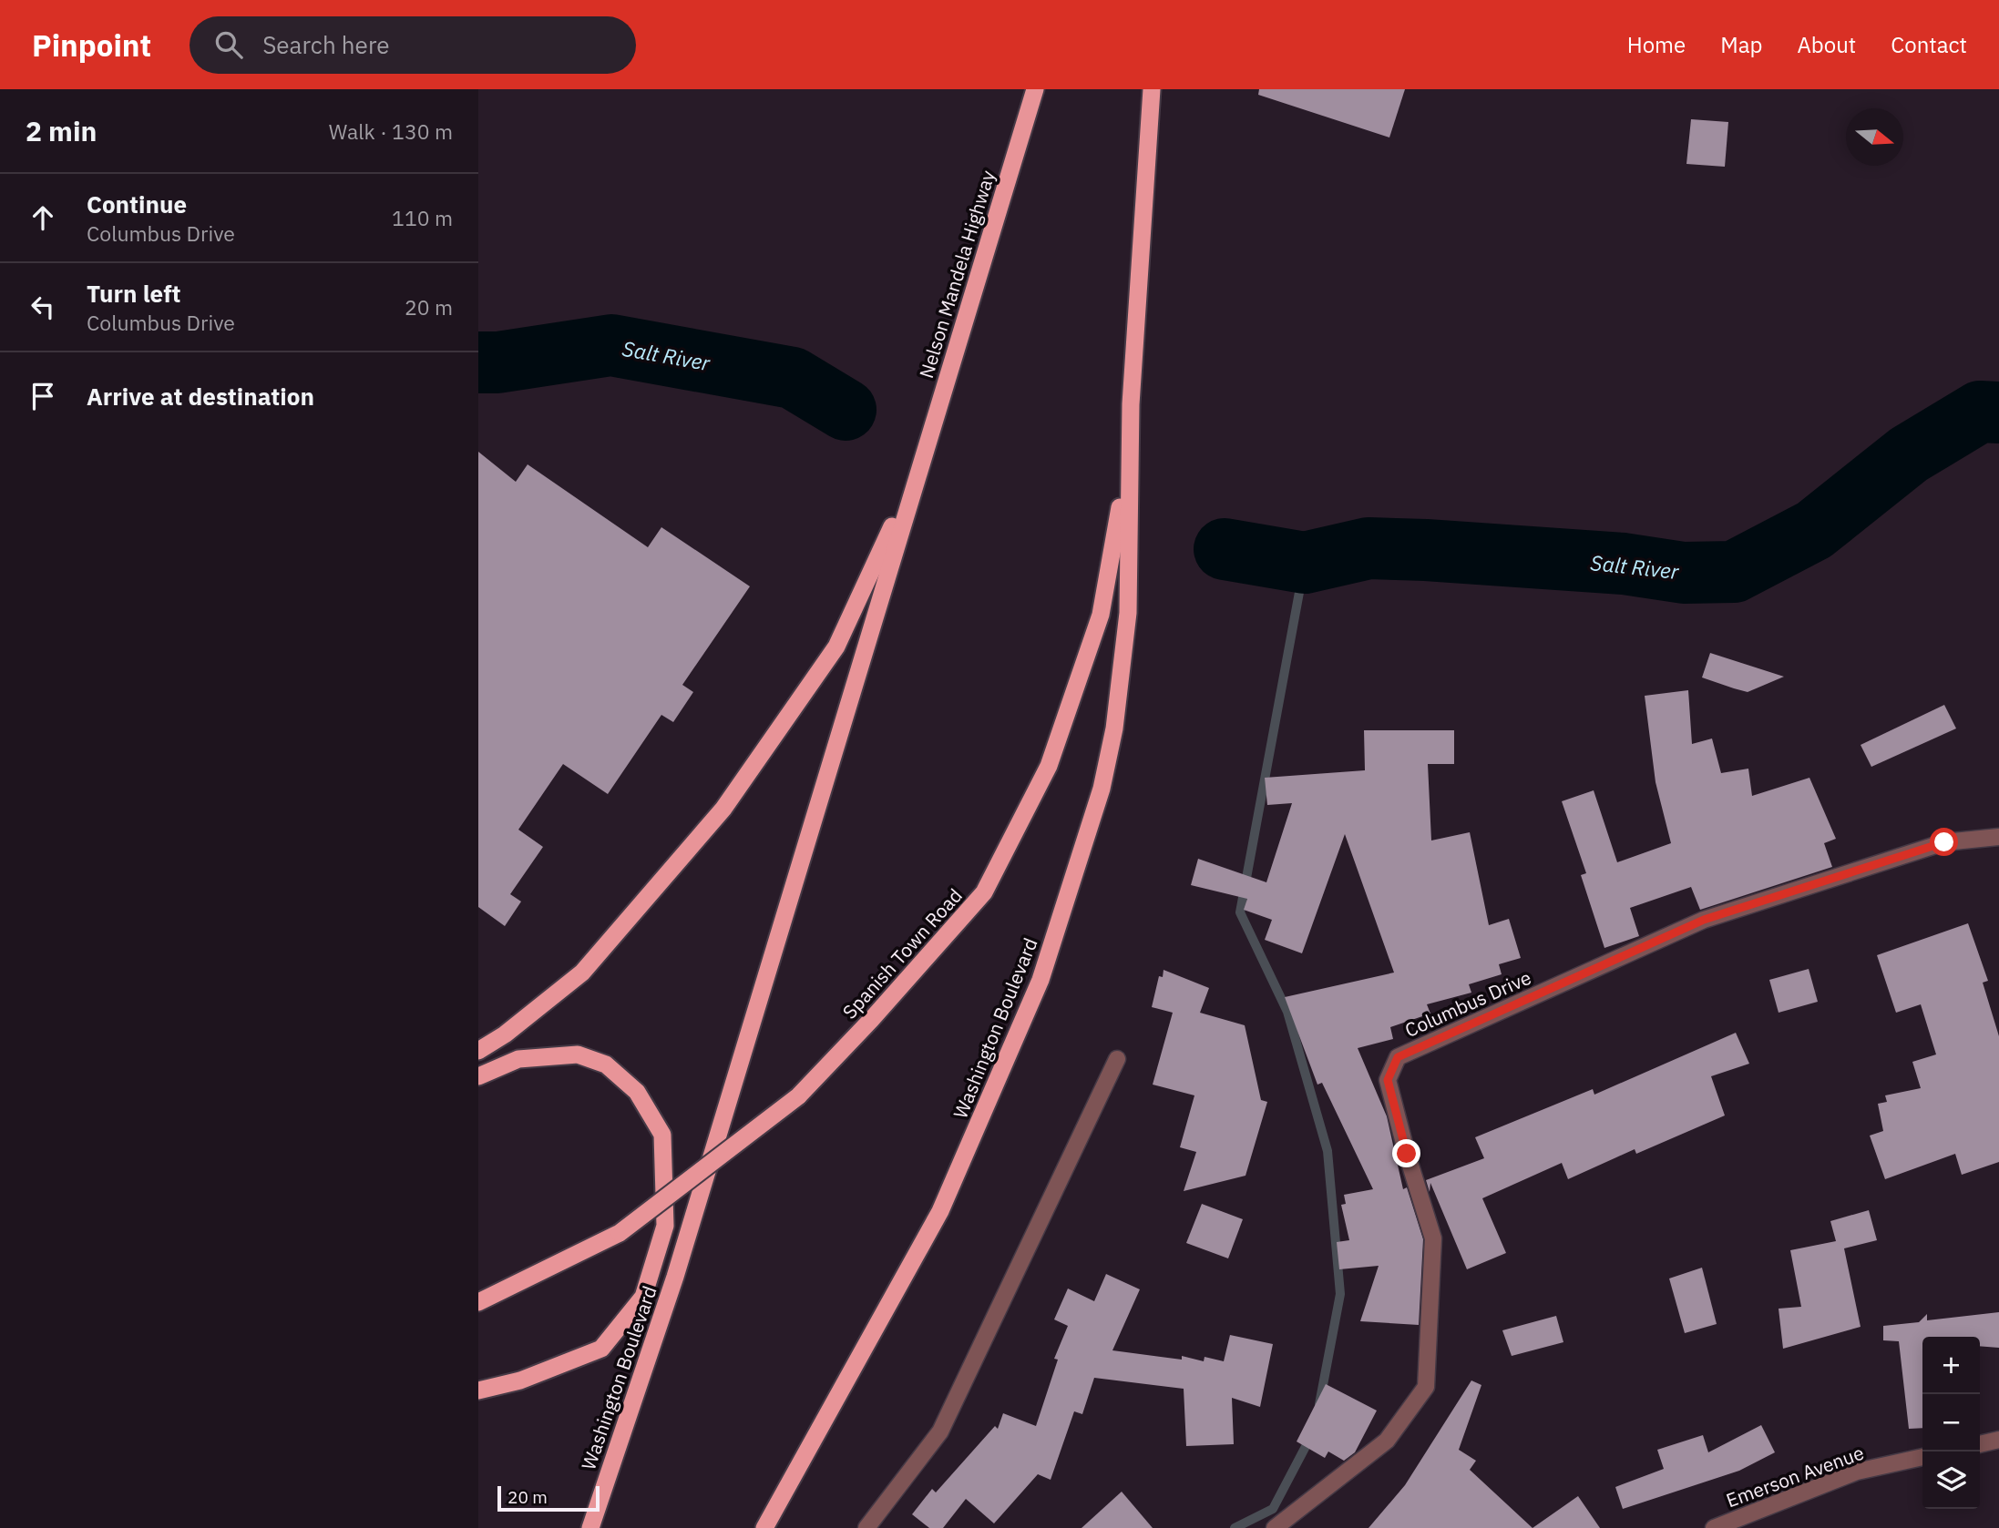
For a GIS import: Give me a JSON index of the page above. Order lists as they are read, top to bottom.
{
  "streets": {
    "highway": ["Nelson Mandela Highway", "Spanish Town Road", "Washington Boulevard"],
    "street": ["Columbus Drive", "Emerson Avenue"]
  },
  "crossings": [
    ["Nelson Mandela Highway", "Washington Boulevard"],
    ["Spanish Town Road", "Washington Boulevard"]
  ],
  "water": ["Salt River"],
  "scale_bar": "20 m",
  "north": "right",
  "page": {
    "header": "Pinpoint",
    "search": "Search here",
    "nav": [
      "Home",
      "Map",
      "About",
      "Contact"
    ],
    "heading": ["2 min", "Walk · 130 m"],
    "list": [
      ["Continue", "Columbus Drive", "110 m"],
      ["Turn left", "Columbus Drive", "20 m"],
      "Arrive at destination"
    ],
    "map_buttons": ["+", "−"],
    "scale": "20 m"
  }
}
